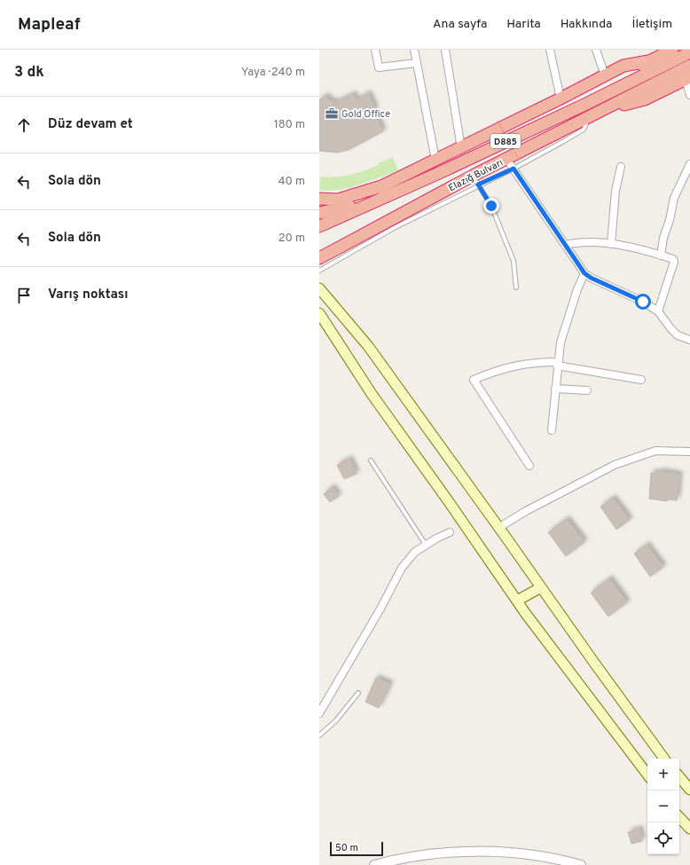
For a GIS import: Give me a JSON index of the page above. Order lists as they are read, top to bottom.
{
  "streets": {
    "highway": ["D885", "Elazığ Bulvarı"]
  },
  "places": {
    "office": ["Gold Office"]
  },
  "scale_bar": "50 m",
  "page": {
    "header": "Mapleaf",
    "nav": [
      "Ana sayfa",
      "Harita",
      "Hakkında",
      "İletişim"
    ],
    "heading": ["3 dk", "Yaya · 240 m"],
    "list": [
      ["Düz devam et", "180 m"],
      ["Sola dön", "40 m"],
      ["Sola dön", "20 m"],
      "Varış noktası"
    ],
    "map_buttons": ["+", "−"],
    "scale": "50 m"
  }
}
